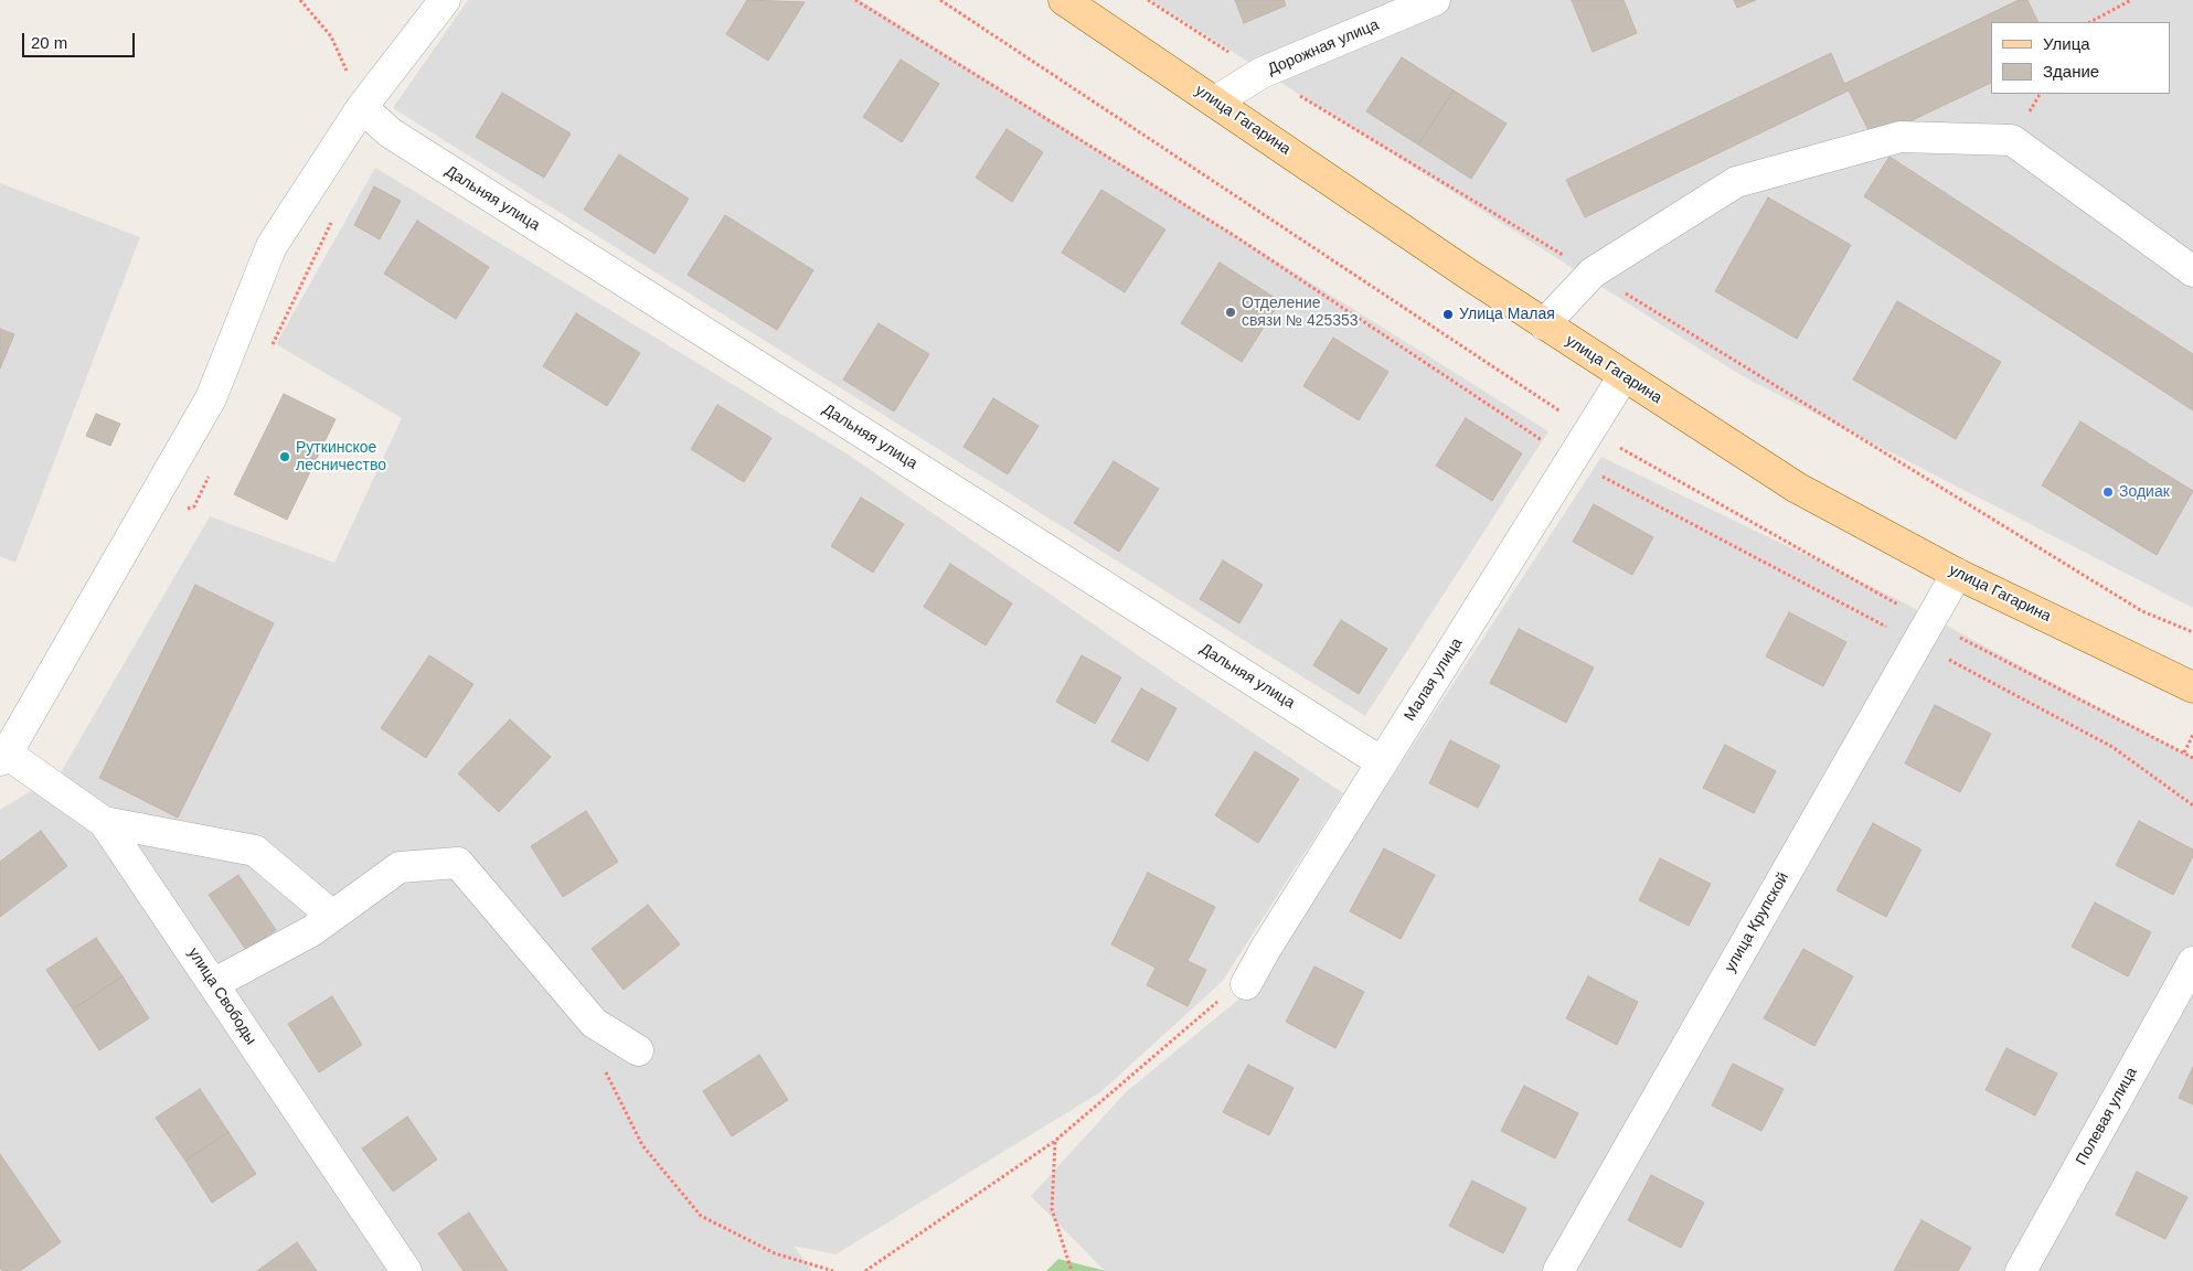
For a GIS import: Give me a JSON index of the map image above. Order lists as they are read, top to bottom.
{
  "streets": {
    "main road": ["улица Гагарина"],
    "street": [
      "Дорожная улица",
      "Дальняя улица",
      "Малая улица",
      "улица Крупской",
      "улица Свободы",
      "Полевая улица"
    ]
  },
  "crossings": [
    ["Дорожная улица", "улица Гагарина"],
    ["улица Гагарина", "Малая улица"],
    ["улица Гагарина", "улица Крупской"],
    ["Дальняя улица", "Малая улица"]
  ],
  "places": [
    "Отделение связи № 425353",
    "Улица Малая",
    "Руткинское лесничество",
    "Зодиак"
  ],
  "legend": ["Улица", "Здание"],
  "scale_bar": "20 m"
}
